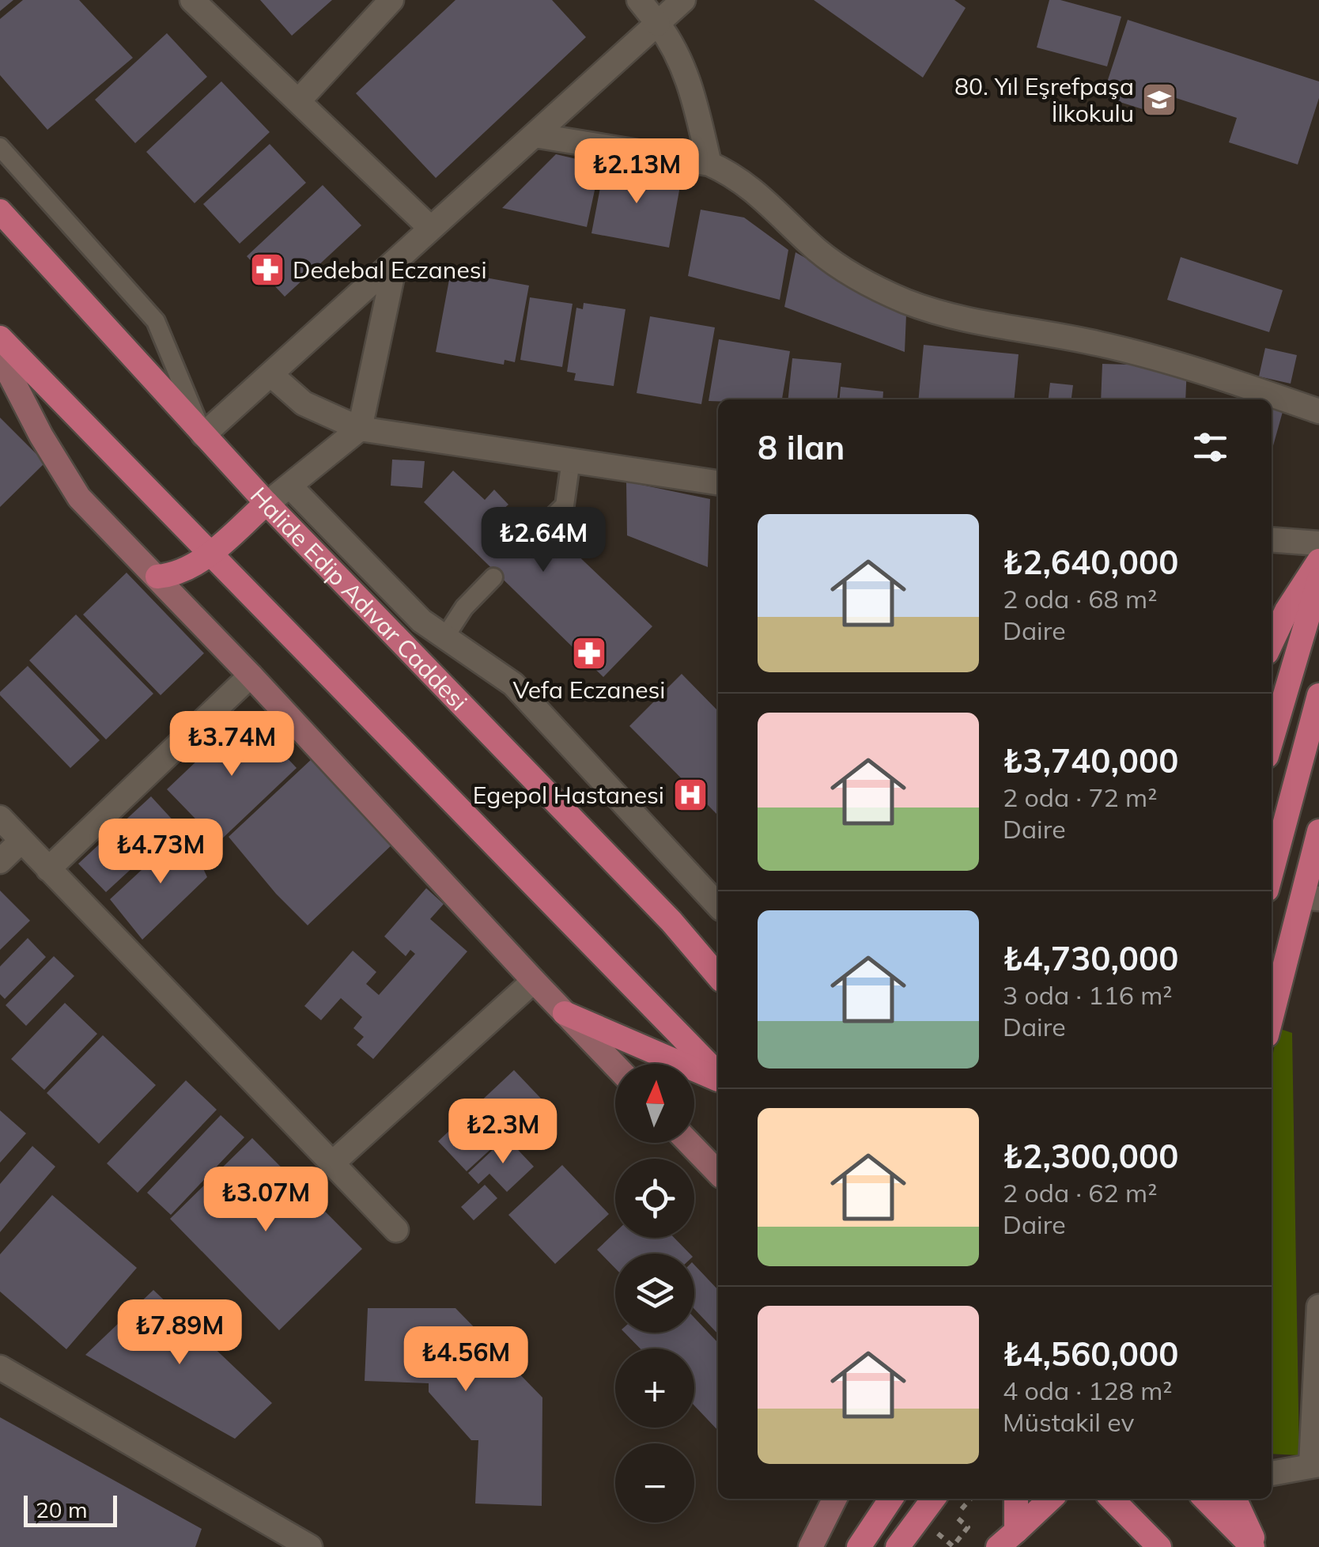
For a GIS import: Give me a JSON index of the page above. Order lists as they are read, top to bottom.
{
  "streets": {
    "main road": ["Halide Edip Adıvar Caddesi"]
  },
  "places": {
    "school or university": ["80. Yıl Eşrefpaşa İlkokulu"],
    "pharmacy": ["Dedebal Eczanesi", "Vefa Eczanesi"],
    "hospital": ["Egepol Hastanesi"]
  },
  "scale_bar": "20 m",
  "north": "top",
  "page": {
    "price": [
      "₺2.13M",
      "₺2.64M",
      "₺3.74M",
      "₺4.73M",
      "₺2.3M",
      "₺3.07M",
      "₺7.89M",
      "₺4.56M"
    ],
    "heading": "8 ilan",
    "list": [
      {
        "name": "₺2,640,000",
        "note": "2 oda · 68 m² · Daire"
      },
      {
        "name": "₺3,740,000",
        "note": "2 oda · 72 m² · Daire"
      },
      {
        "name": "₺4,730,000",
        "note": "3 oda · 116 m² · Daire"
      },
      {
        "name": "₺2,300,000",
        "note": "2 oda · 62 m² · Daire"
      },
      {
        "name": "₺4,560,000",
        "note": "4 oda · 128 m² · Müstakil ev"
      }
    ],
    "map_buttons": ["+", "−"],
    "scale": "20 m"
  }
}
